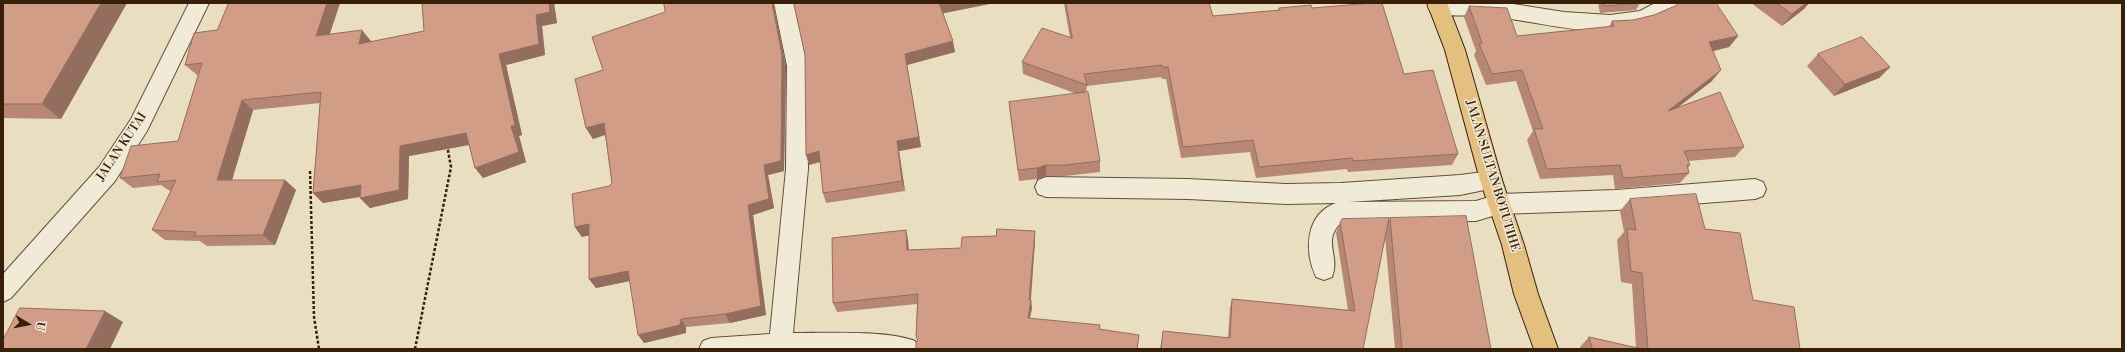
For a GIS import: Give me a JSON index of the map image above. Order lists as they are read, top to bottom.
{
  "streets": {
    "main road": ["JALAN SULTAN BOTUTIHE"],
    "street": ["JALAN KUTAI"]
  },
  "north": "right"
}
